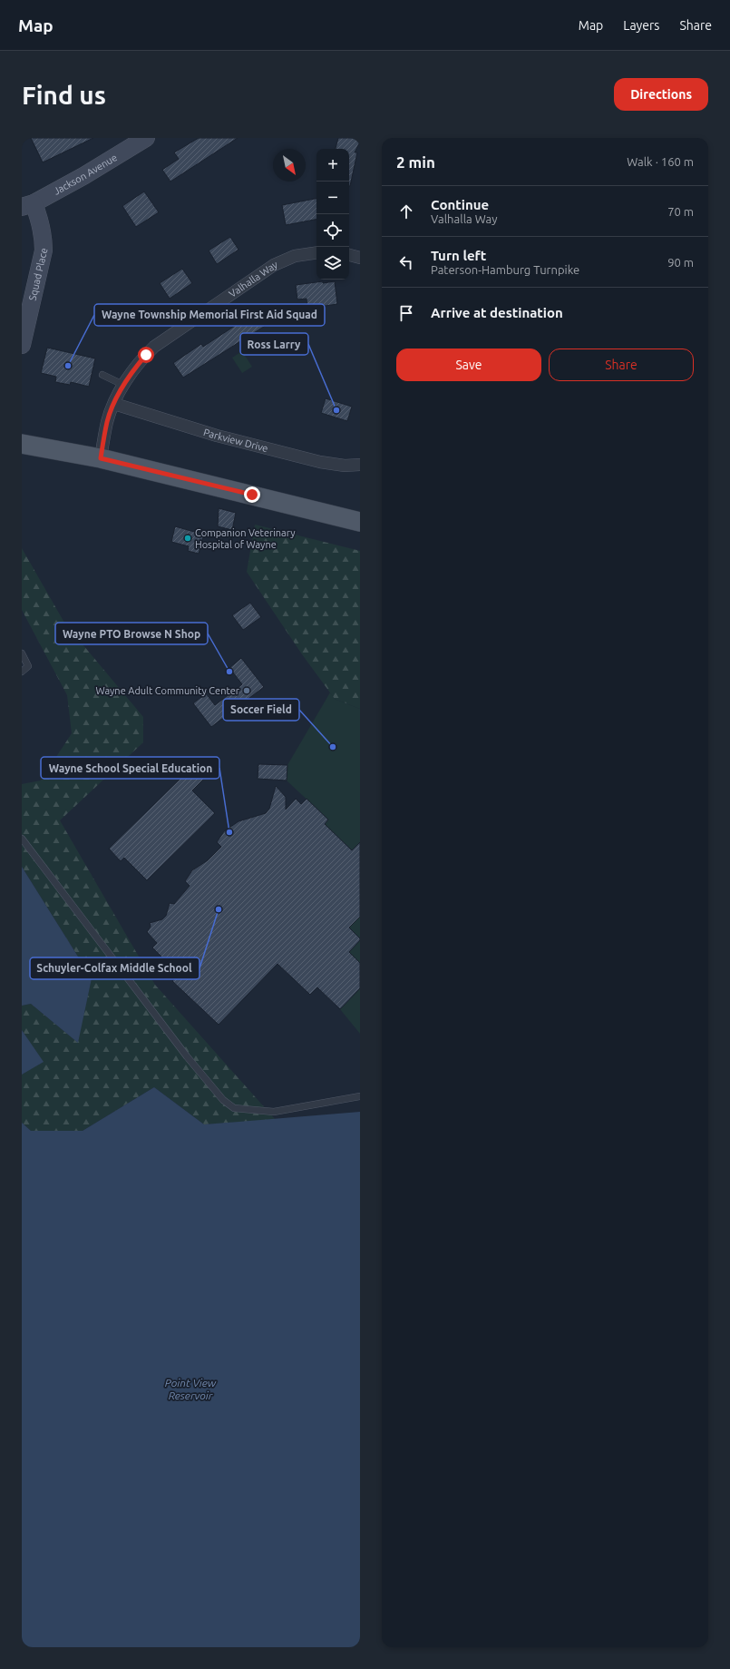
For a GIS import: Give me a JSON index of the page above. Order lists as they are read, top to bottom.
{
  "streets": {
    "street": [
      "Jackson Avenue",
      "Squad Place",
      "Valhalla Way",
      "Parkview Drive"
    ]
  },
  "crossings": [
    ["Jackson Avenue", "Squad Place"],
    ["Valhalla Way", "Parkview Drive"]
  ],
  "water": ["Point View Reservoir"],
  "places": [
    "Wayne Township Memorial First Aid Squad",
    "Ross Larry",
    "Companion Veterinary Hospital of Wayne",
    "Wayne PTO Browse N Shop",
    "Wayne Adult Community Center",
    "Soccer Field",
    "Wayne School Special Education",
    "Schuyler-Colfax Middle School"
  ],
  "north": "bottom right",
  "page": {
    "header": "Map",
    "nav": ["Map", "Layers", "Share"],
    "buttons": [
      "Directions",
      ["Save", "Share"]
    ],
    "title": "Find us",
    "heading": ["2 min", "Walk · 160 m"],
    "map_buttons": ["+", "−"],
    "list": [
      ["Continue", "Valhalla Way", "70 m"],
      ["Turn left", "Paterson-Hamburg Turnpike", "90 m"],
      "Arrive at destination"
    ]
  }
}
